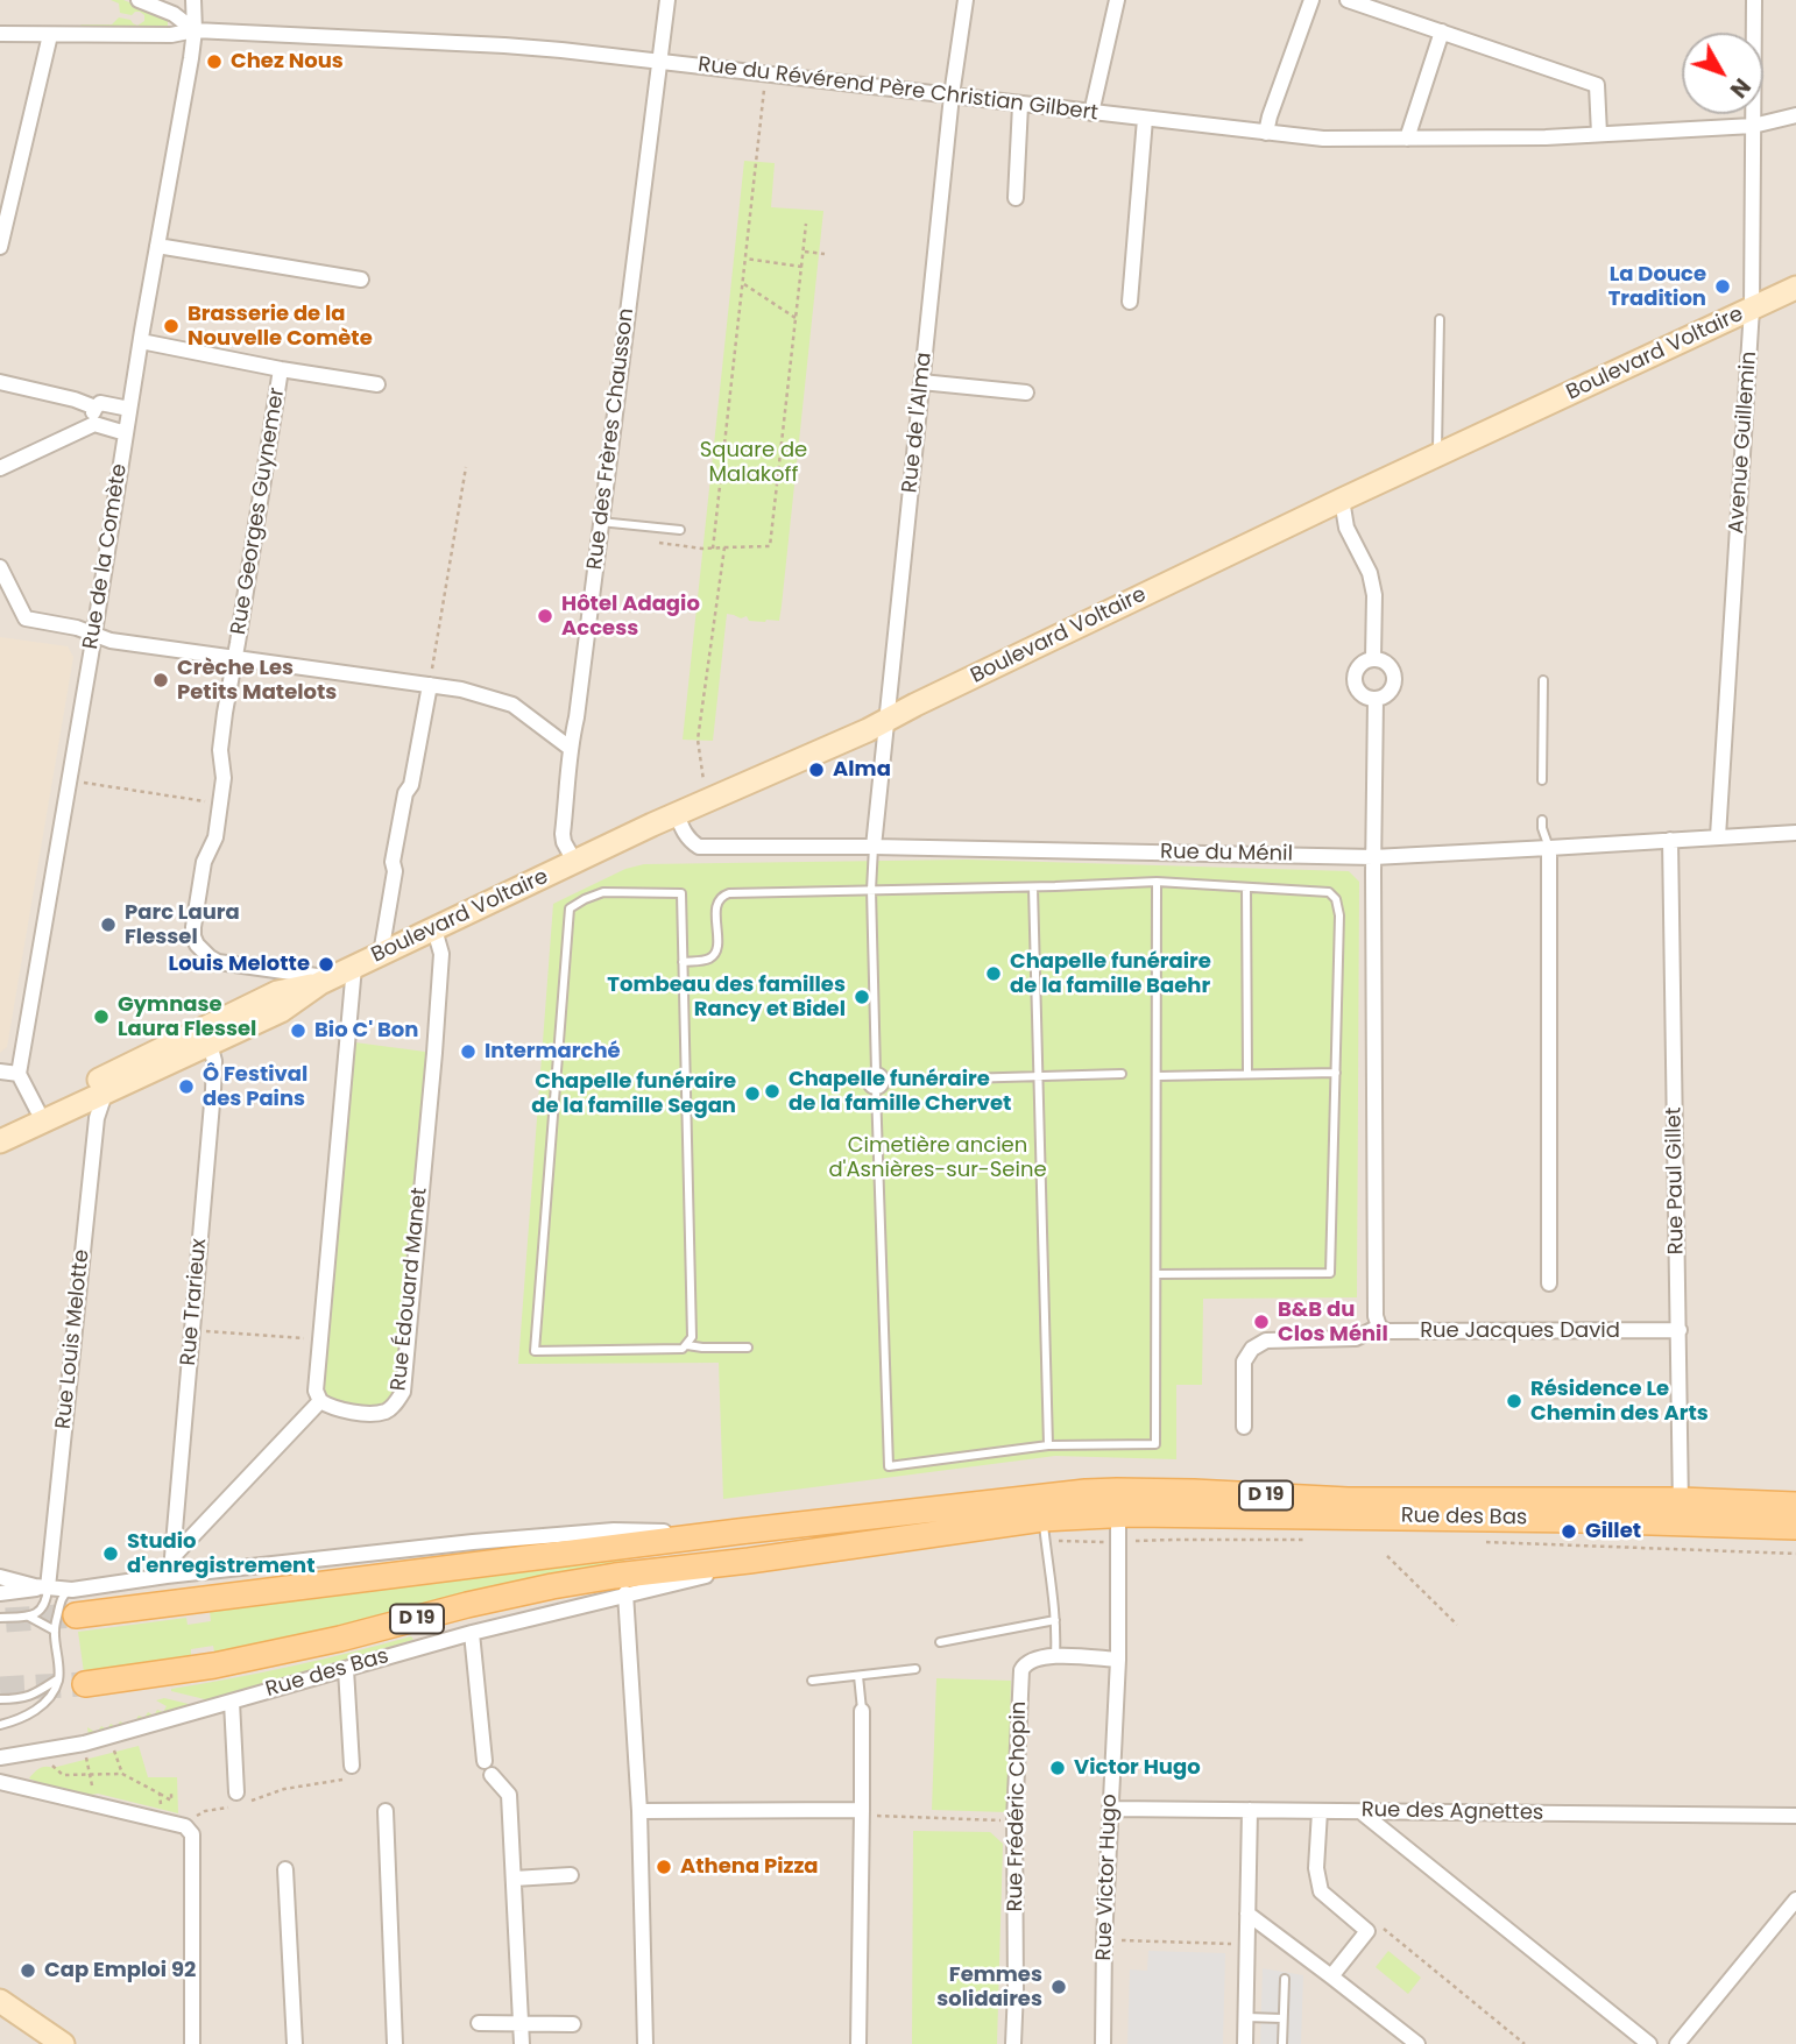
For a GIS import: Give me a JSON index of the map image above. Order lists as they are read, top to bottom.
{
  "streets": {
    "main road": ["Boulevard Voltaire", "D 19", "Rue des Bas"],
    "street": [
      "Rue du Révérend Père Christian Gilbert",
      "Rue de l'Alma",
      "Rue des Frères Chausson",
      "Avenue Guillemin",
      "Rue Georges Guynemer",
      "Rue de la Comète",
      "Rue du Ménil",
      "Rue Paul Gillet",
      "Rue Édouard Manet",
      "Rue Trarieux",
      "Rue Jacques David",
      "Rue Louis Melotte",
      "Rue Frédéric Chopin",
      "Rue des Agnettes",
      "Rue Victor Hugo"
    ]
  },
  "crossings": [
    ["Rue du Révérend Père Christian Gilbert", "Rue de l'Alma"],
    ["Rue du Révérend Père Christian Gilbert", "Rue des Frères Chausson"],
    ["Rue du Révérend Père Christian Gilbert", "Avenue Guillemin"],
    ["Rue du Révérend Père Christian Gilbert", "Rue de la Comète"],
    ["Boulevard Voltaire", "Rue de l'Alma"],
    ["Boulevard Voltaire", "Rue des Frères Chausson"],
    ["Boulevard Voltaire", "Avenue Guillemin"],
    ["Boulevard Voltaire", "Rue Georges Guynemer"],
    ["Boulevard Voltaire", "Rue du Ménil"],
    ["Boulevard Voltaire", "Rue Édouard Manet"],
    ["Boulevard Voltaire", "Rue Trarieux"],
    ["Boulevard Voltaire", "Rue Louis Melotte"],
    ["Rue de l'Alma", "Rue du Ménil"],
    ["Avenue Guillemin", "Rue du Ménil"],
    ["Rue Georges Guynemer", "Rue de la Comète"],
    ["Rue du Ménil", "Rue Paul Gillet"],
    ["Rue Paul Gillet", "Rue Jacques David"],
    ["Rue Paul Gillet", "Rue des Bas"],
    ["Rue Trarieux", "Rue des Bas"],
    ["Rue Louis Melotte", "Rue des Bas"],
    ["Rue des Bas", "Rue Victor Hugo"],
    ["Rue Frédéric Chopin", "Rue Victor Hugo"],
    ["Rue des Agnettes", "Rue Victor Hugo"]
  ],
  "parks": ["Square de Malakoff", "Cimetière ancien d'Asnières-sur-Seine"],
  "places": [
    "Chez Nous",
    "La Douce Tradition",
    "Brasserie de la Nouvelle Comète",
    "Hôtel Adagio Access",
    "Crèche Les Petits Matelots",
    "Alma",
    "Parc Laura Flessel",
    "Louis Melotte",
    "Chapelle funéraire de la famille Baehr",
    "Tombeau des familles Rancy et Bidel",
    "Gymnase Laura Flessel",
    "Bio C' Bon",
    "Intermarché",
    "Ô Festival des Pains",
    "Chapelle funéraire de la famille Chervet",
    "Chapelle funéraire de la famille Segan",
    "B&B du Clos Ménil",
    "Résidence Le Chemin des Arts",
    "Gillet",
    "Studio d'enregistrement",
    "Victor Hugo",
    "Athena Pizza",
    "Cap Emploi 92",
    "Femmes solidaires"
  ],
  "north": "bottom right"
}
